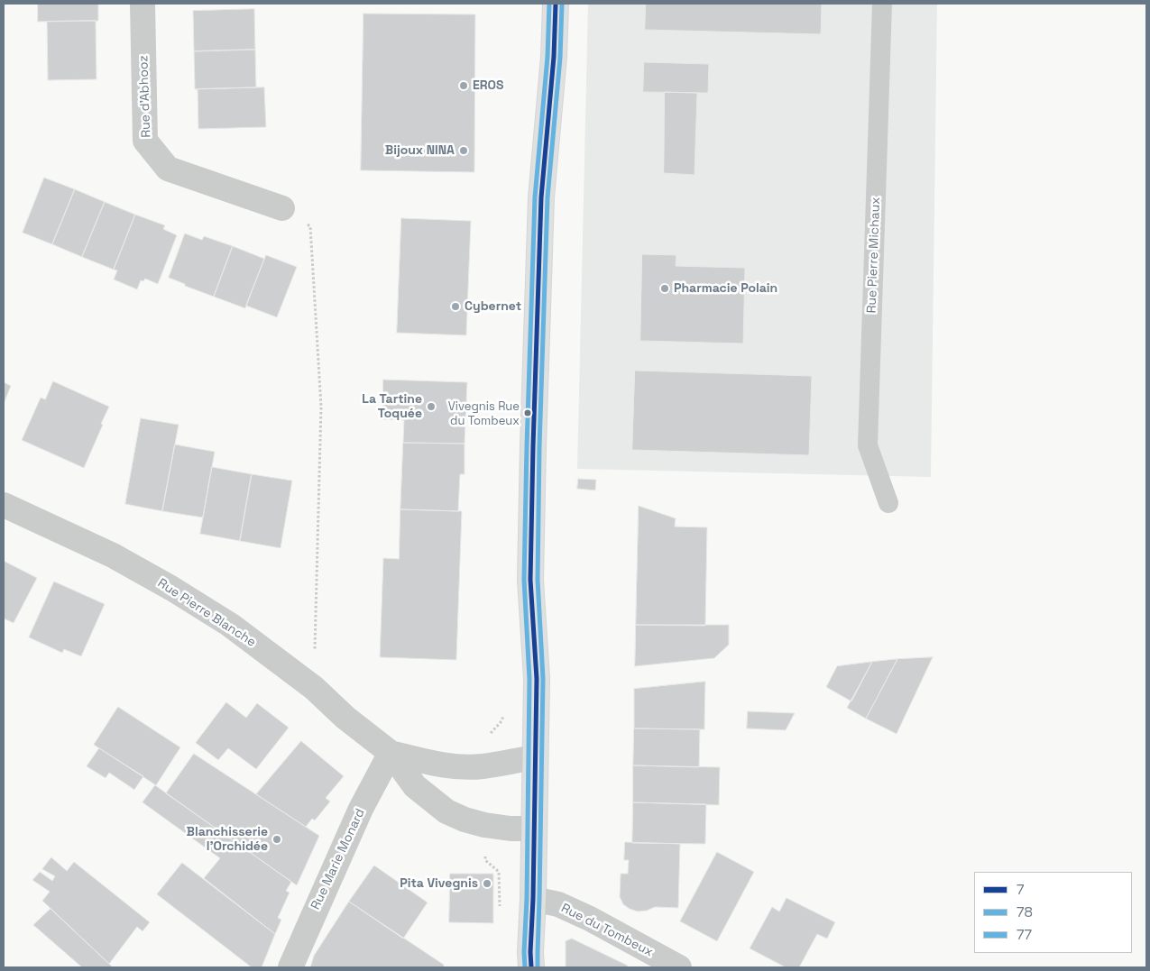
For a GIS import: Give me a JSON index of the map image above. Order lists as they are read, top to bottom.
{
  "streets": {
    "street": [
      "Rue d'Abhooz",
      "Rue Pierre Blanche",
      "Rue Marie Monard",
      "Rue du Tombeux"
    ],
    "lane": ["Rue Pierre Michaux"]
  },
  "crossings": [
    ["Rue Pierre Blanche", "Rue Marie Monard"]
  ],
  "places": [
    "EROS",
    "Bijoux NINA",
    "Pharmacie Polain",
    "Cybernet",
    "La Tartine Toquée",
    "Vivegnis Rue du Tombeux",
    "Blanchisserie l’Orchidée",
    "Pita Vivegnis"
  ],
  "lines": ["transit line 7", "transit line 78", "transit line 77"],
  "legend": ["7", "78", "77"]
}
